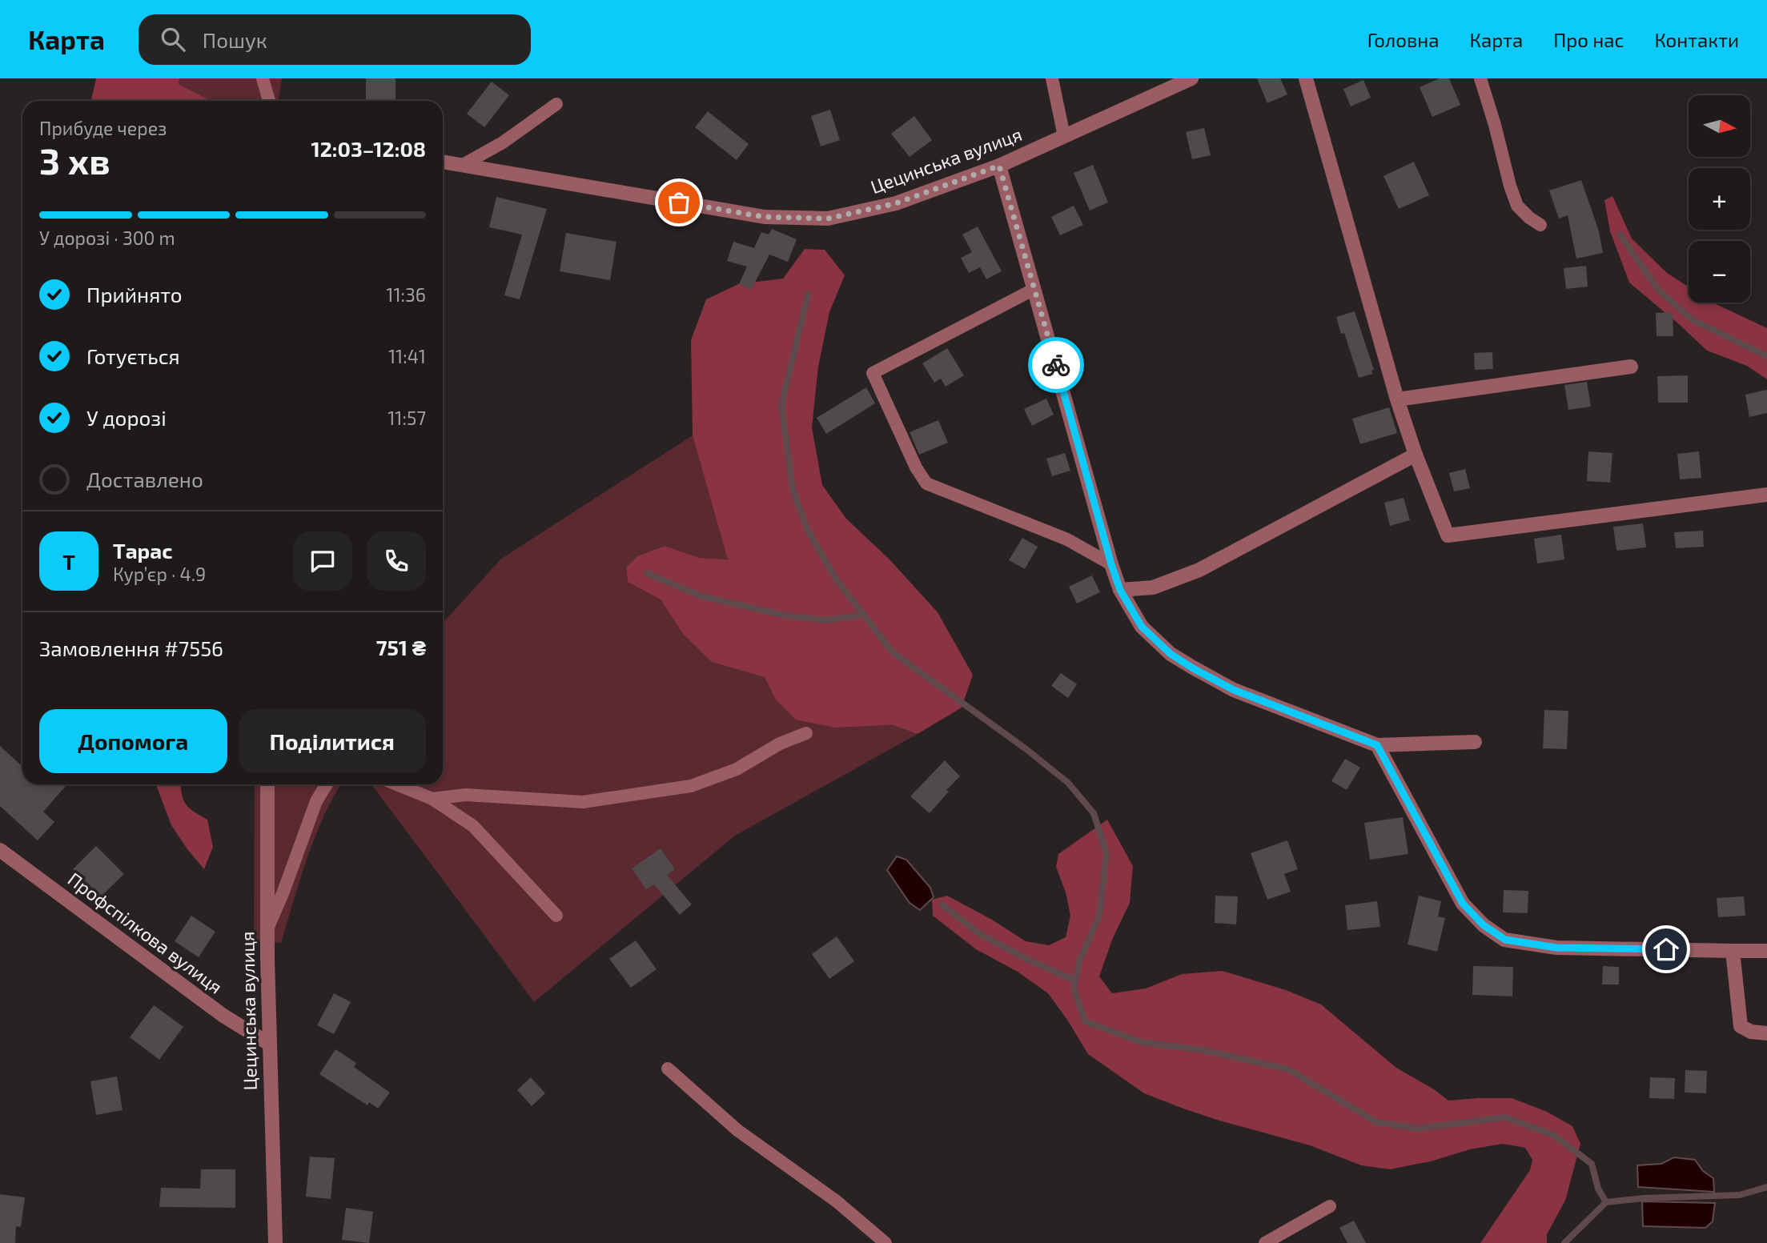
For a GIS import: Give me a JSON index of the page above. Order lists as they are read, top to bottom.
{
  "streets": {
    "street": ["Цецинська вулиця", "Профспілкова вулиця"]
  },
  "crossings": [
    ["Цецинська вулиця", "Профспілкова вулиця"]
  ],
  "north": "right",
  "page": {
    "header": "Карта",
    "search": "Пошук",
    "nav": [
      "Головна",
      "Карта",
      "Про нас",
      "Контакти"
    ],
    "map_buttons": ["+", "−"],
    "heading": ["3 хв", "Прибуде через", "12:03–12:08"],
    "panel": [
      "Тарас",
      "Кур’єр · 4.9",
      "Замовлення #7556",
      "751 ₴"
    ],
    "bar": "У дорозі · 300 m",
    "list": [
      ["Прийнято", "11:36"],
      ["Готується", "11:41"],
      ["У дорозі", "11:57"],
      "Доставлено"
    ],
    "round": "Т",
    "buttons": ["Допомога", "Поділитися"]
  }
}
